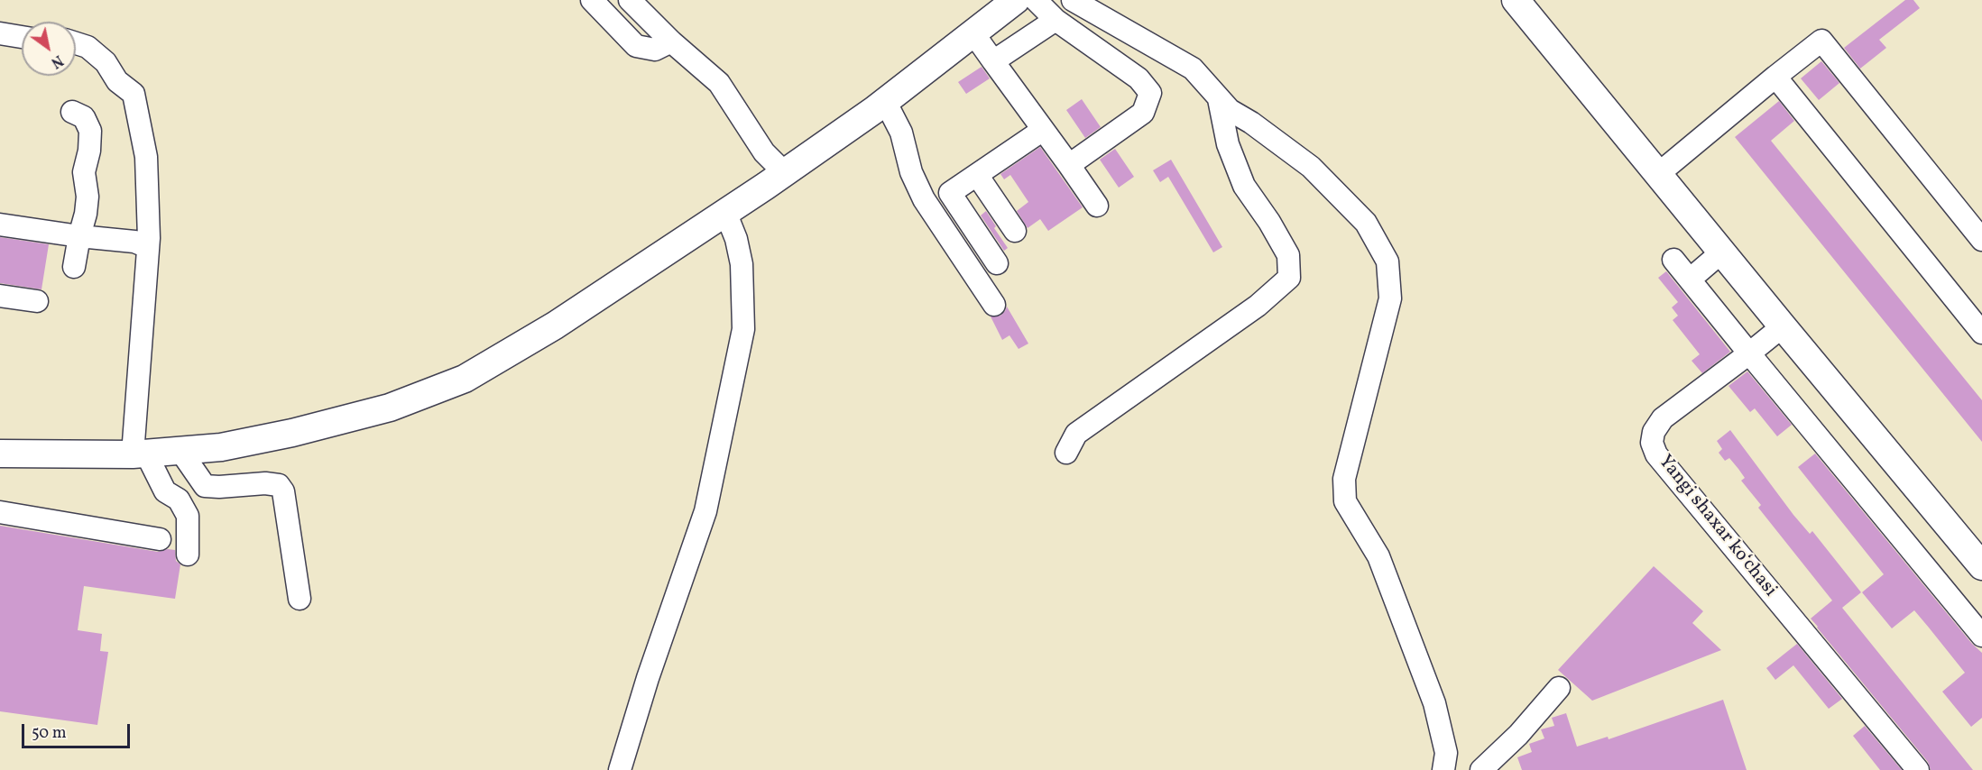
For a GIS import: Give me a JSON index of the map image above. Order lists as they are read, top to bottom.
{
  "streets": {
    "street": ["Yangi shaxar koʻchasi"]
  },
  "scale_bar": "50 m",
  "north": "bottom right"
}
